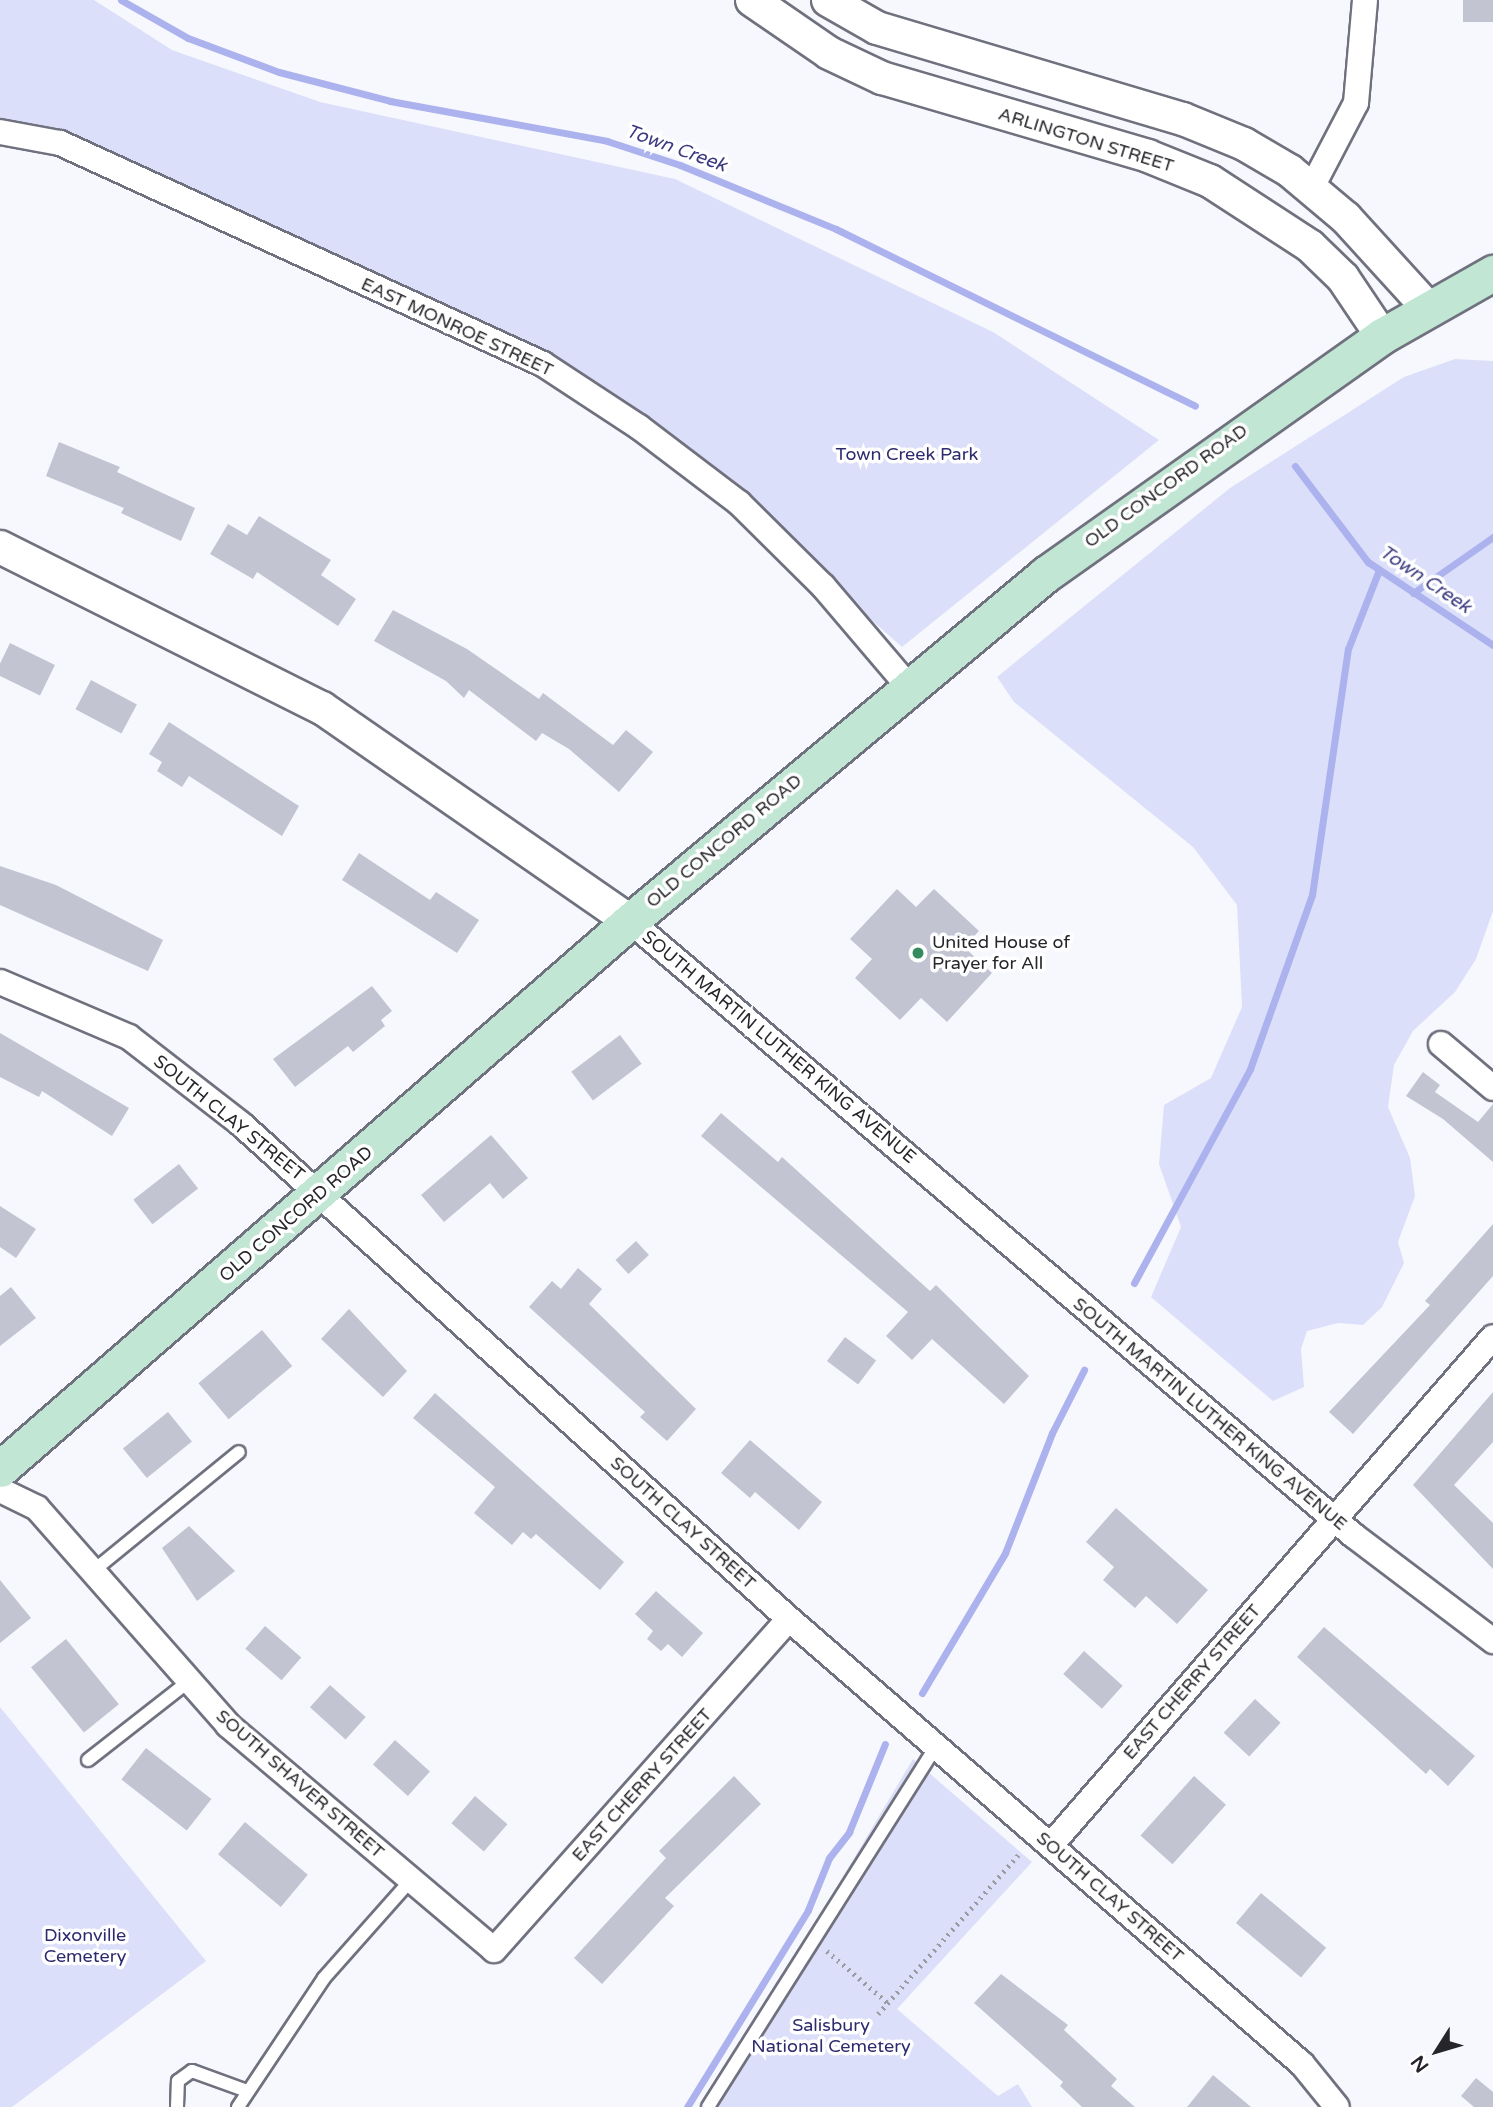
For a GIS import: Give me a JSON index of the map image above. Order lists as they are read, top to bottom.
{
  "streets": {
    "main road": ["OLD CONCORD ROAD"],
    "street": [
      "ARLINGTON STREET",
      "EAST MONROE STREET",
      "SOUTH MARTIN LUTHER KING AVENUE",
      "SOUTH CLAY STREET",
      "EAST CHERRY STREET",
      "SOUTH SHAVER STREET"
    ]
  },
  "crossings": [
    ["ARLINGTON STREET", "OLD CONCORD ROAD"],
    ["EAST MONROE STREET", "OLD CONCORD ROAD"],
    ["OLD CONCORD ROAD", "SOUTH MARTIN LUTHER KING AVENUE"],
    ["OLD CONCORD ROAD", "SOUTH CLAY STREET"],
    ["SOUTH MARTIN LUTHER KING AVENUE", "EAST CHERRY STREET"],
    ["SOUTH CLAY STREET", "EAST CHERRY STREET"],
    ["EAST CHERRY STREET", "SOUTH SHAVER STREET"]
  ],
  "water": ["Town Creek"],
  "parks": ["Town Creek Park", "Dixonville Cemetery", "Salisbury National Cemetery"],
  "places": ["United House of Prayer for All"],
  "north": "bottom left"
}
